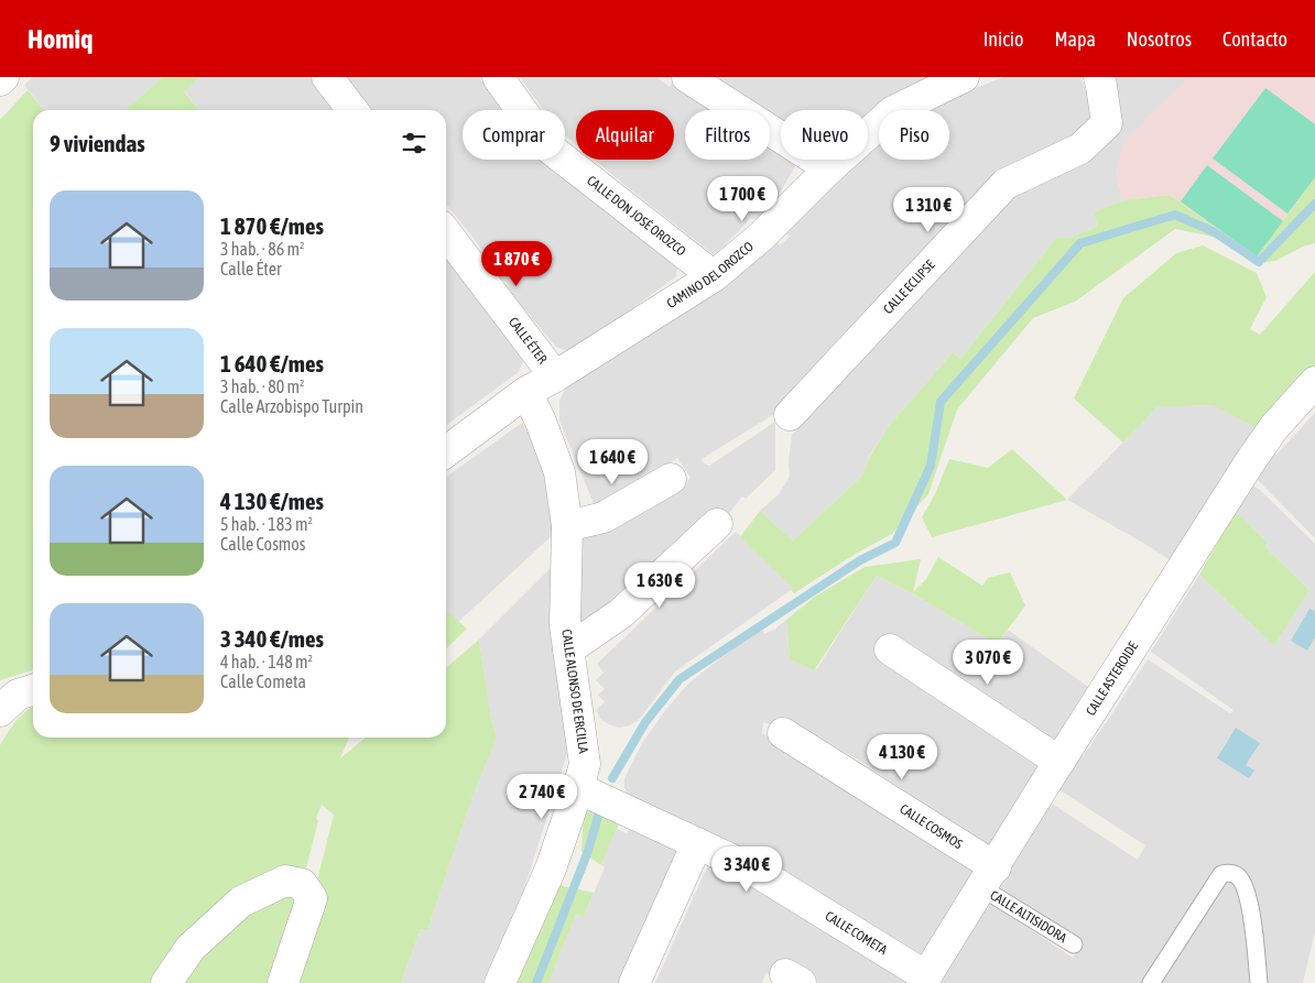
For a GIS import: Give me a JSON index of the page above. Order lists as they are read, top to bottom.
{
  "streets": {
    "street": [
      "CALLE DON JOSÉ OROZCO",
      "CAMINO DEL OROZCO",
      "CALLE ECLIPSE",
      "CALLE ÉTER",
      "CALLE ASTEROIDE",
      "CALLE ALONSO DE ERCILLA",
      "CALLE COSMOS",
      "CALLE COMETA"
    ],
    "lane": ["CALLE ALTISIDORA"]
  },
  "crossings": [
    ["CALLE DON JOSÉ OROZCO", "CAMINO DEL OROZCO"],
    ["CAMINO DEL OROZCO", "CALLE ÉTER"],
    ["CAMINO DEL OROZCO", "CALLE ALONSO DE ERCILLA"],
    ["CALLE ASTEROIDE", "CALLE COSMOS"],
    ["CALLE ASTEROIDE", "CALLE ALTISIDORA"],
    ["CALLE ASTEROIDE", "CALLE COMETA"],
    ["CALLE ALONSO DE ERCILLA", "CALLE COMETA"],
    ["CALLE COSMOS", "CALLE ALTISIDORA"]
  ],
  "page": {
    "header": "Homiq",
    "nav": [
      "Inicio",
      "Mapa",
      "Nosotros",
      "Contacto"
    ],
    "chip": [
      "Comprar",
      "Alquilar",
      "Filtros",
      "Nuevo",
      "Piso"
    ],
    "heading": "9 viviendas",
    "price": [
      "1 700 €",
      "1 310 €",
      "1 870 €",
      "1 640 €",
      "1 630 €",
      "3 070 €",
      "4 130 €",
      "2 740 €",
      "3 340 €"
    ],
    "list": [
      {
        "name": "1 870 €/mes",
        "note": "3 hab. · 86 m² · Calle Éter"
      },
      {
        "name": "1 640 €/mes",
        "note": "3 hab. · 80 m² · Calle Arzobispo Turpin"
      },
      {
        "name": "4 130 €/mes",
        "note": "5 hab. · 183 m² · Calle Cosmos"
      },
      {
        "name": "3 340 €/mes",
        "note": "4 hab. · 148 m² · Calle Cometa"
      }
    ]
  }
}
